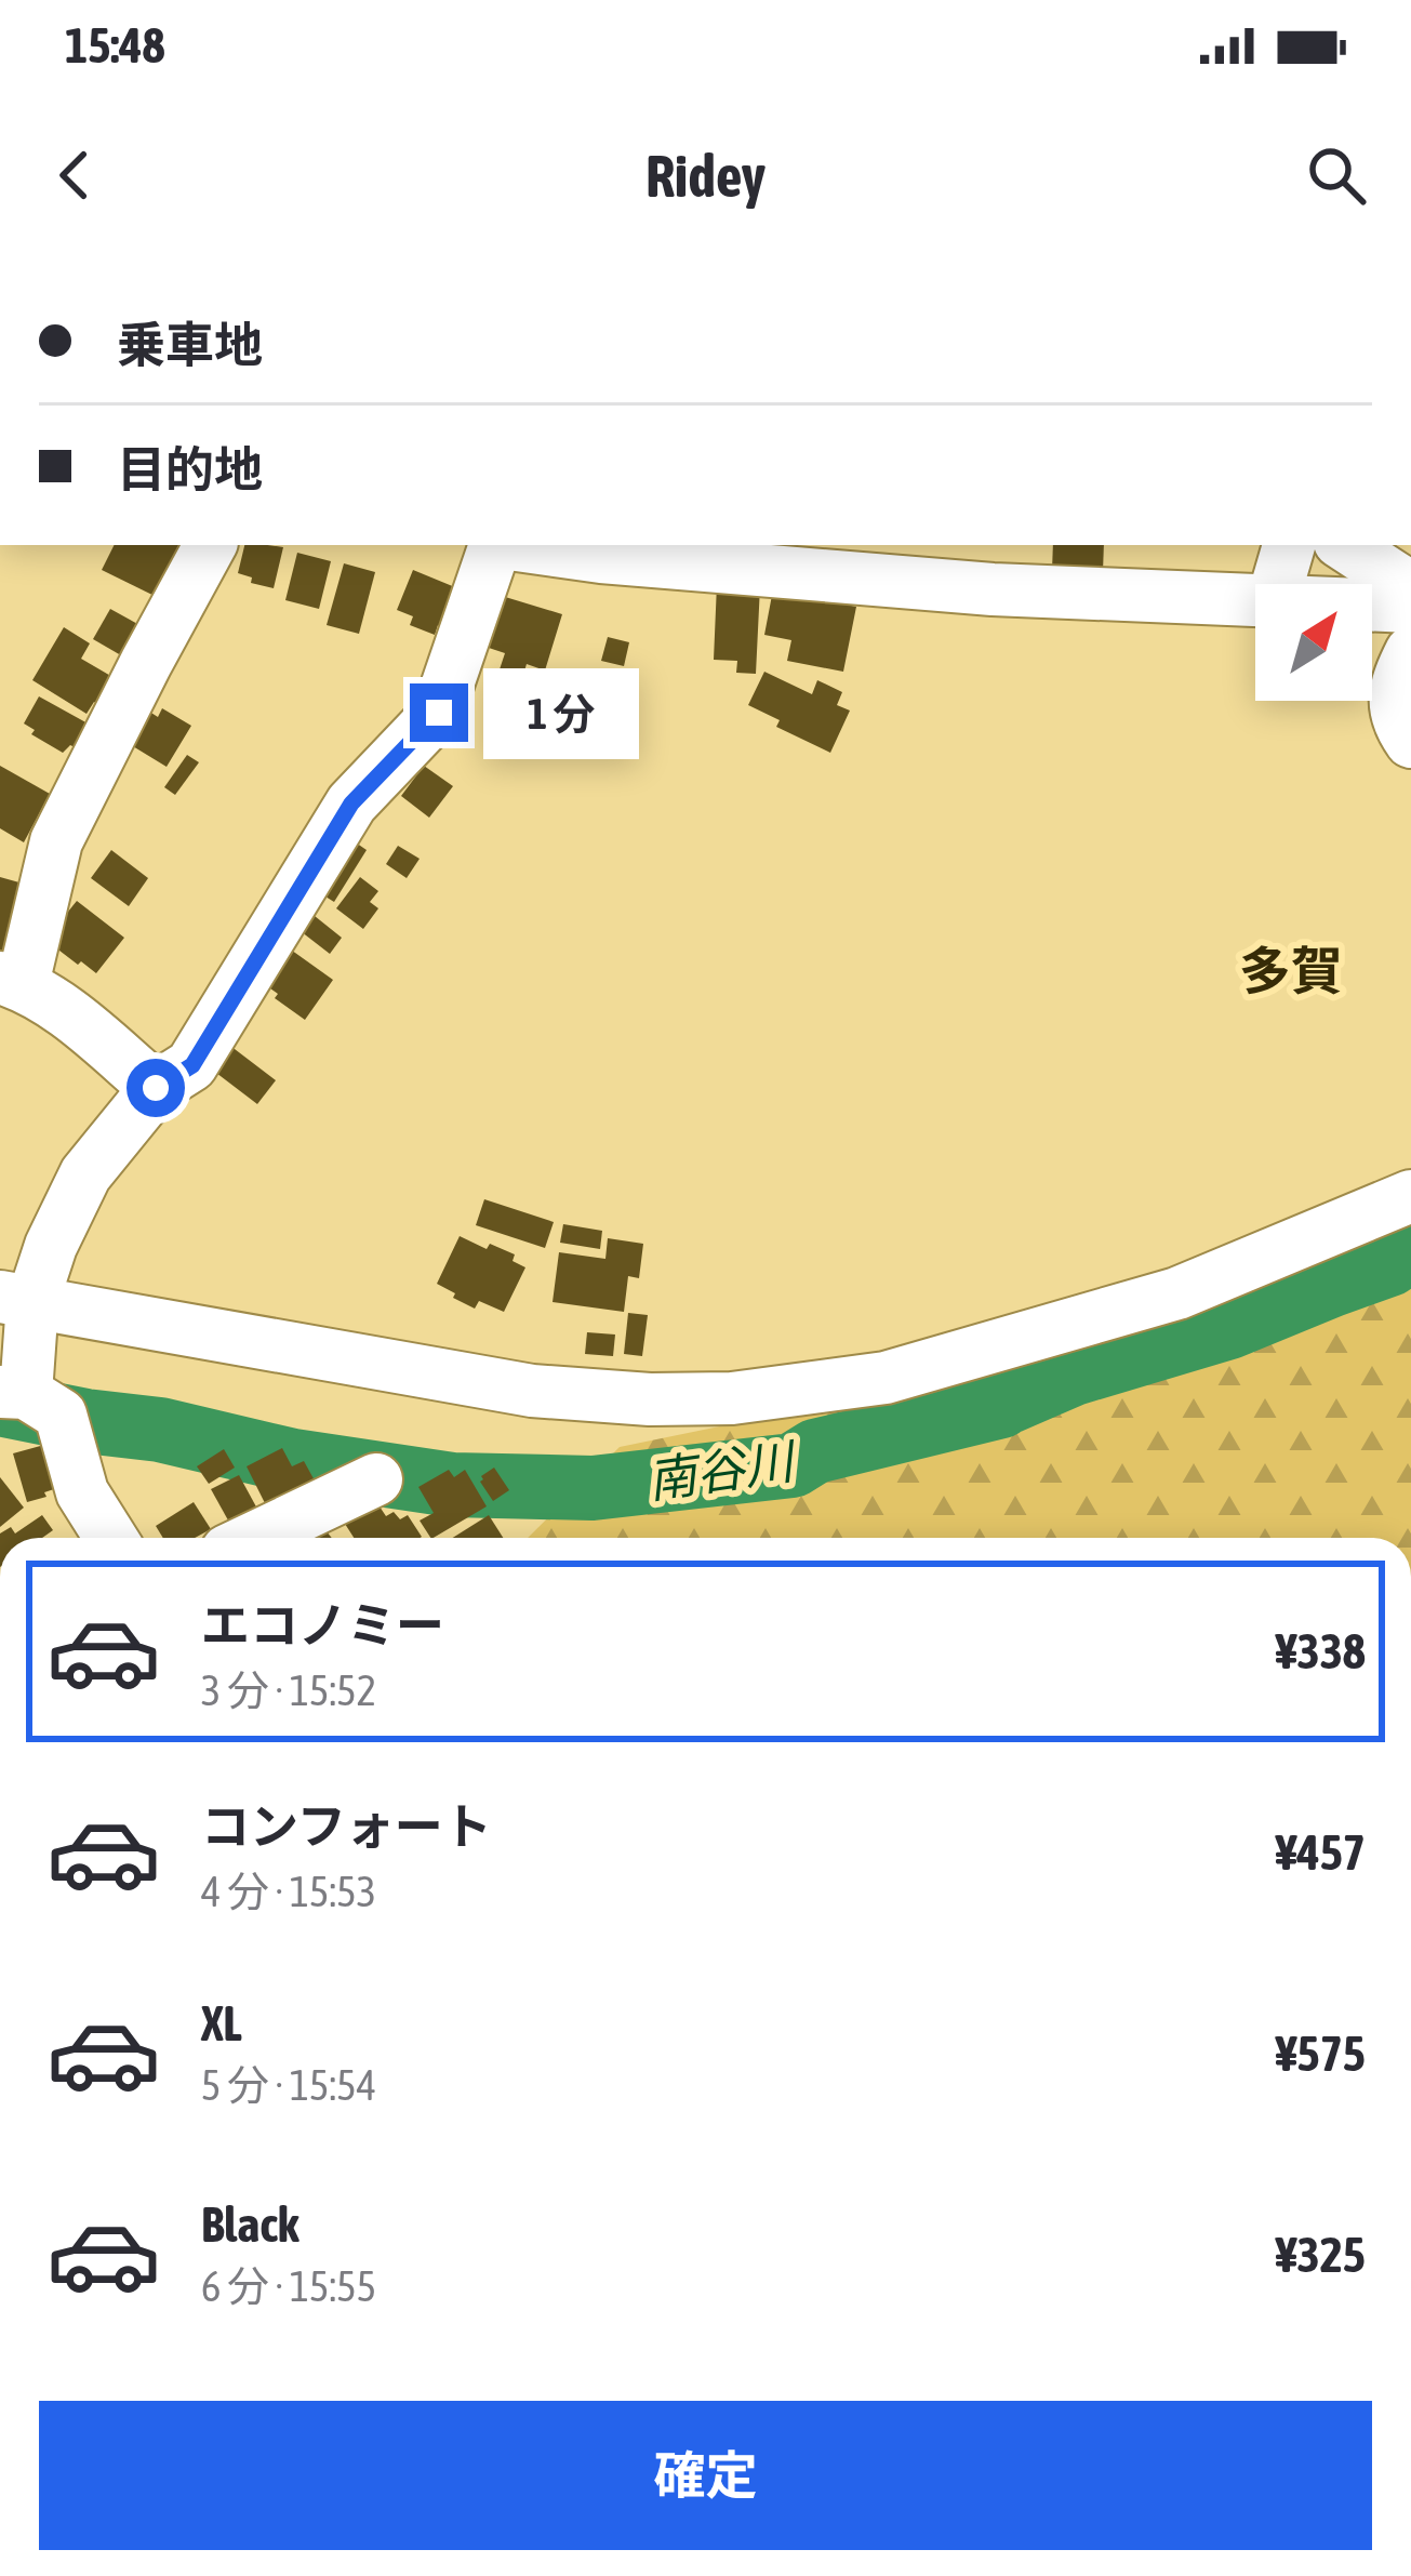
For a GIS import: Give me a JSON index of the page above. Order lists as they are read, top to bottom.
{
  "districts": ["多賀"],
  "water": ["南谷川"],
  "north": "top right",
  "page": {
    "status": "15:48",
    "header": "Ridey",
    "banner": ["乗車地", "目的地"],
    "bubble": "1 分",
    "list": [
      {
        "name": "エコノミー",
        "note": "3 分 · 15:52",
        "value": "¥338"
      },
      {
        "name": "コンフォート",
        "note": "4 分 · 15:53",
        "value": "¥457"
      },
      {
        "name": "XL",
        "note": "5 分 · 15:54",
        "value": "¥575"
      },
      {
        "name": "Black",
        "note": "6 分 · 15:55",
        "value": "¥325"
      }
    ],
    "buttons": "確定"
  }
}
